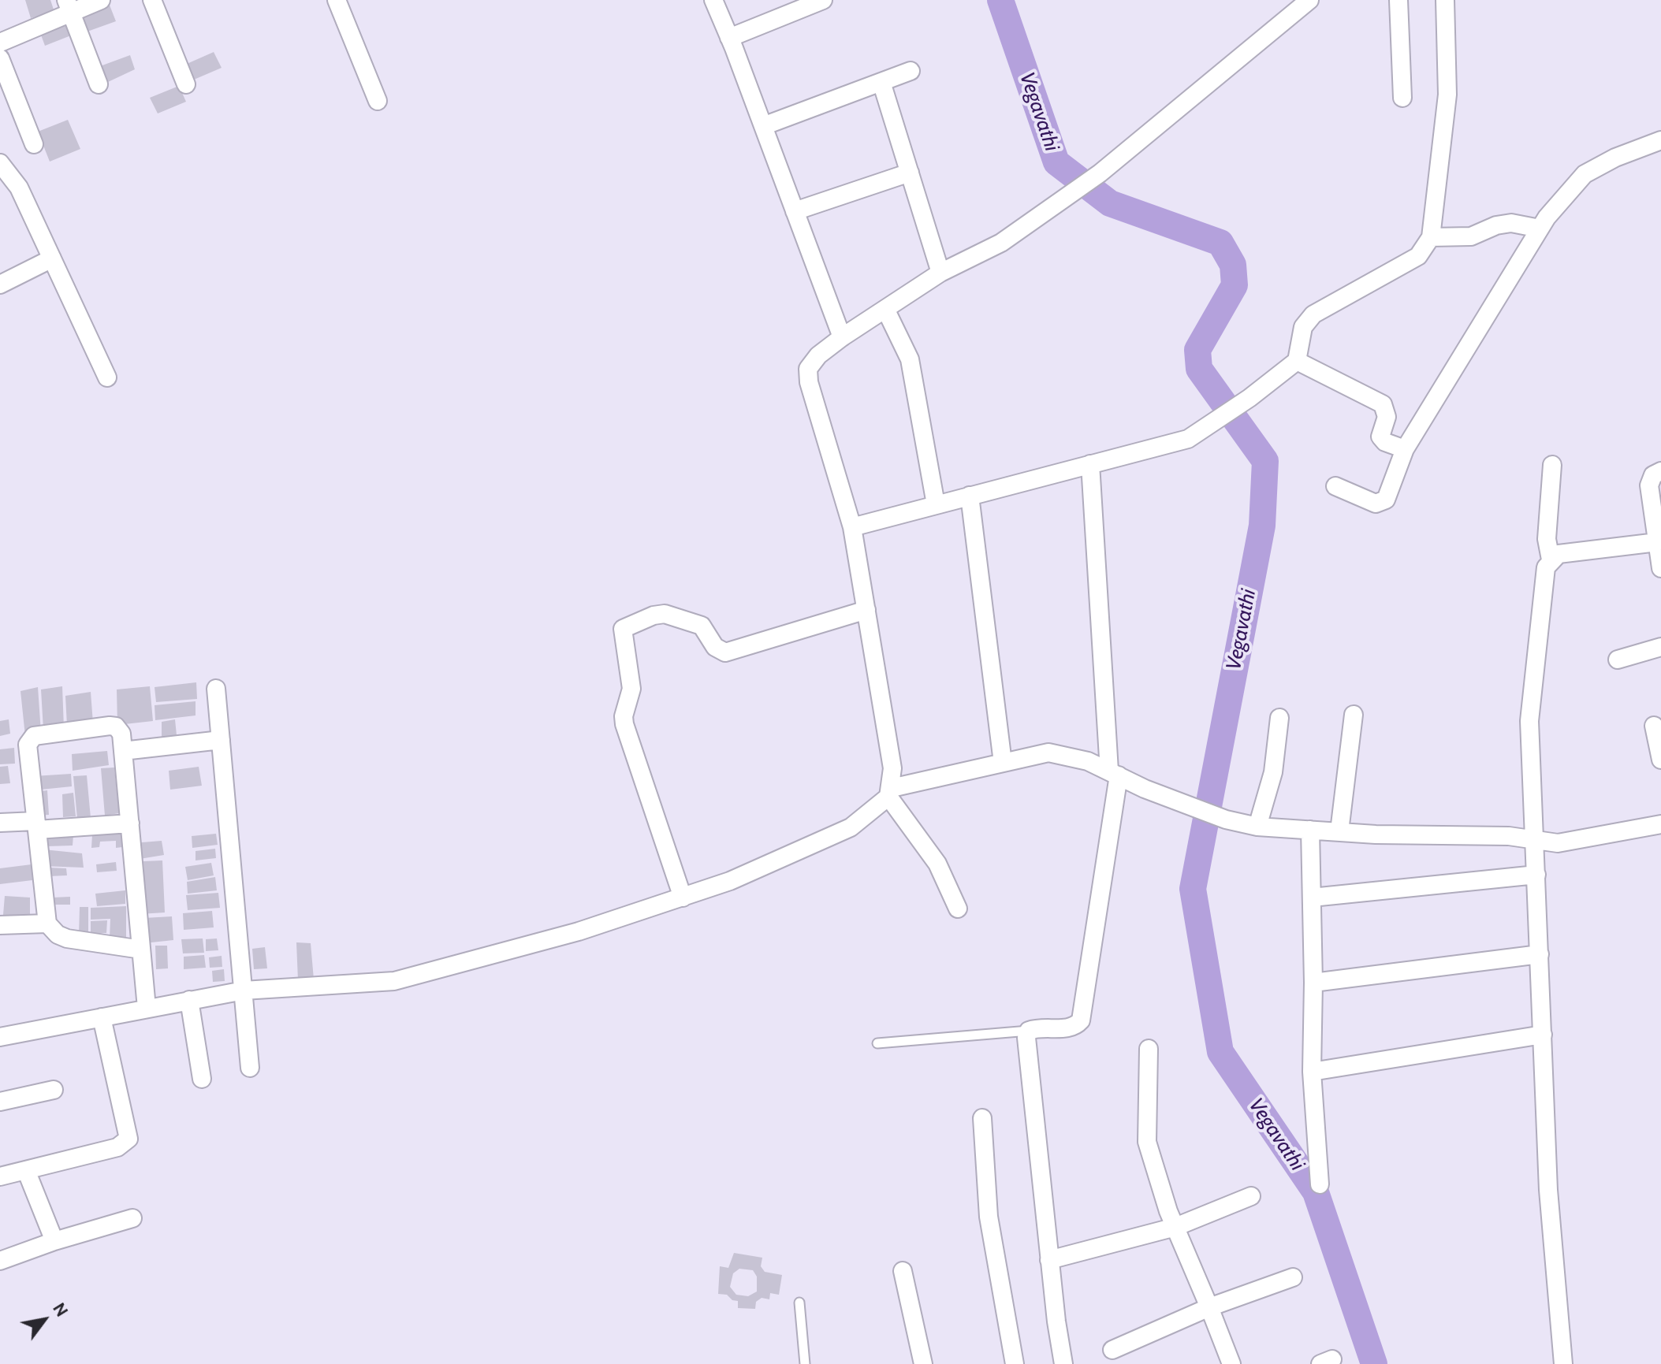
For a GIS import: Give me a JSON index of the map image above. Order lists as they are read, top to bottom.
{
  "water": ["Vegavathi"],
  "north": "top right"
}
